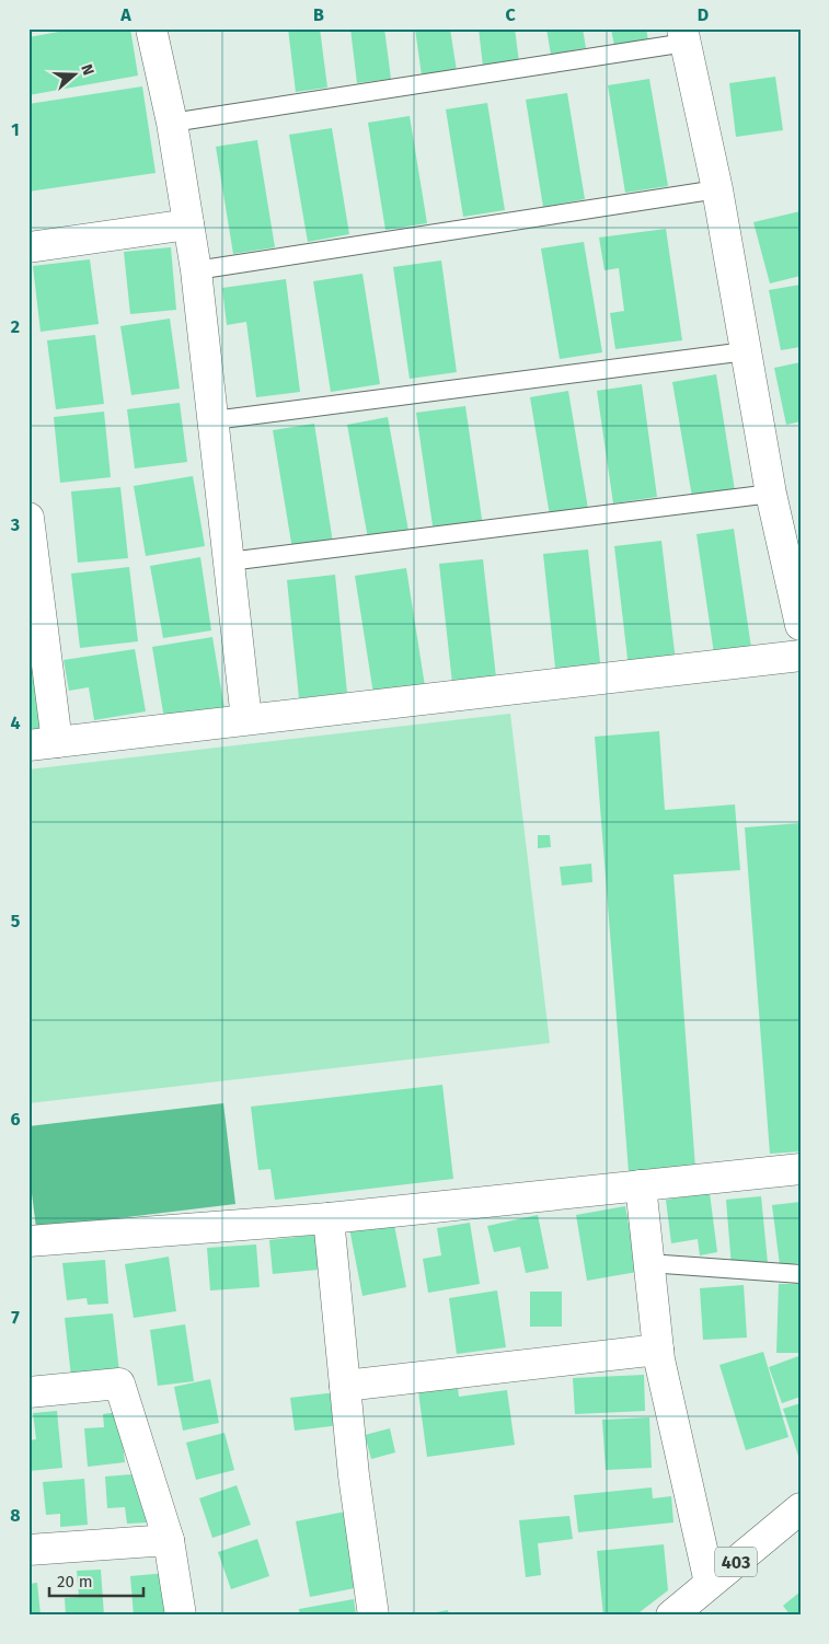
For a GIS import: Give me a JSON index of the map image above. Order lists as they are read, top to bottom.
{
  "streets": {
    "main road": ["403"]
  },
  "scale_bar": "20 m",
  "north": "right",
  "grid": {
    "columns": [
      "A",
      "B",
      "C",
      "D"
    ],
    "rows": [
      "1",
      "2",
      "3",
      "4",
      "5",
      "6",
      "7",
      "8"
    ]
  }
}
